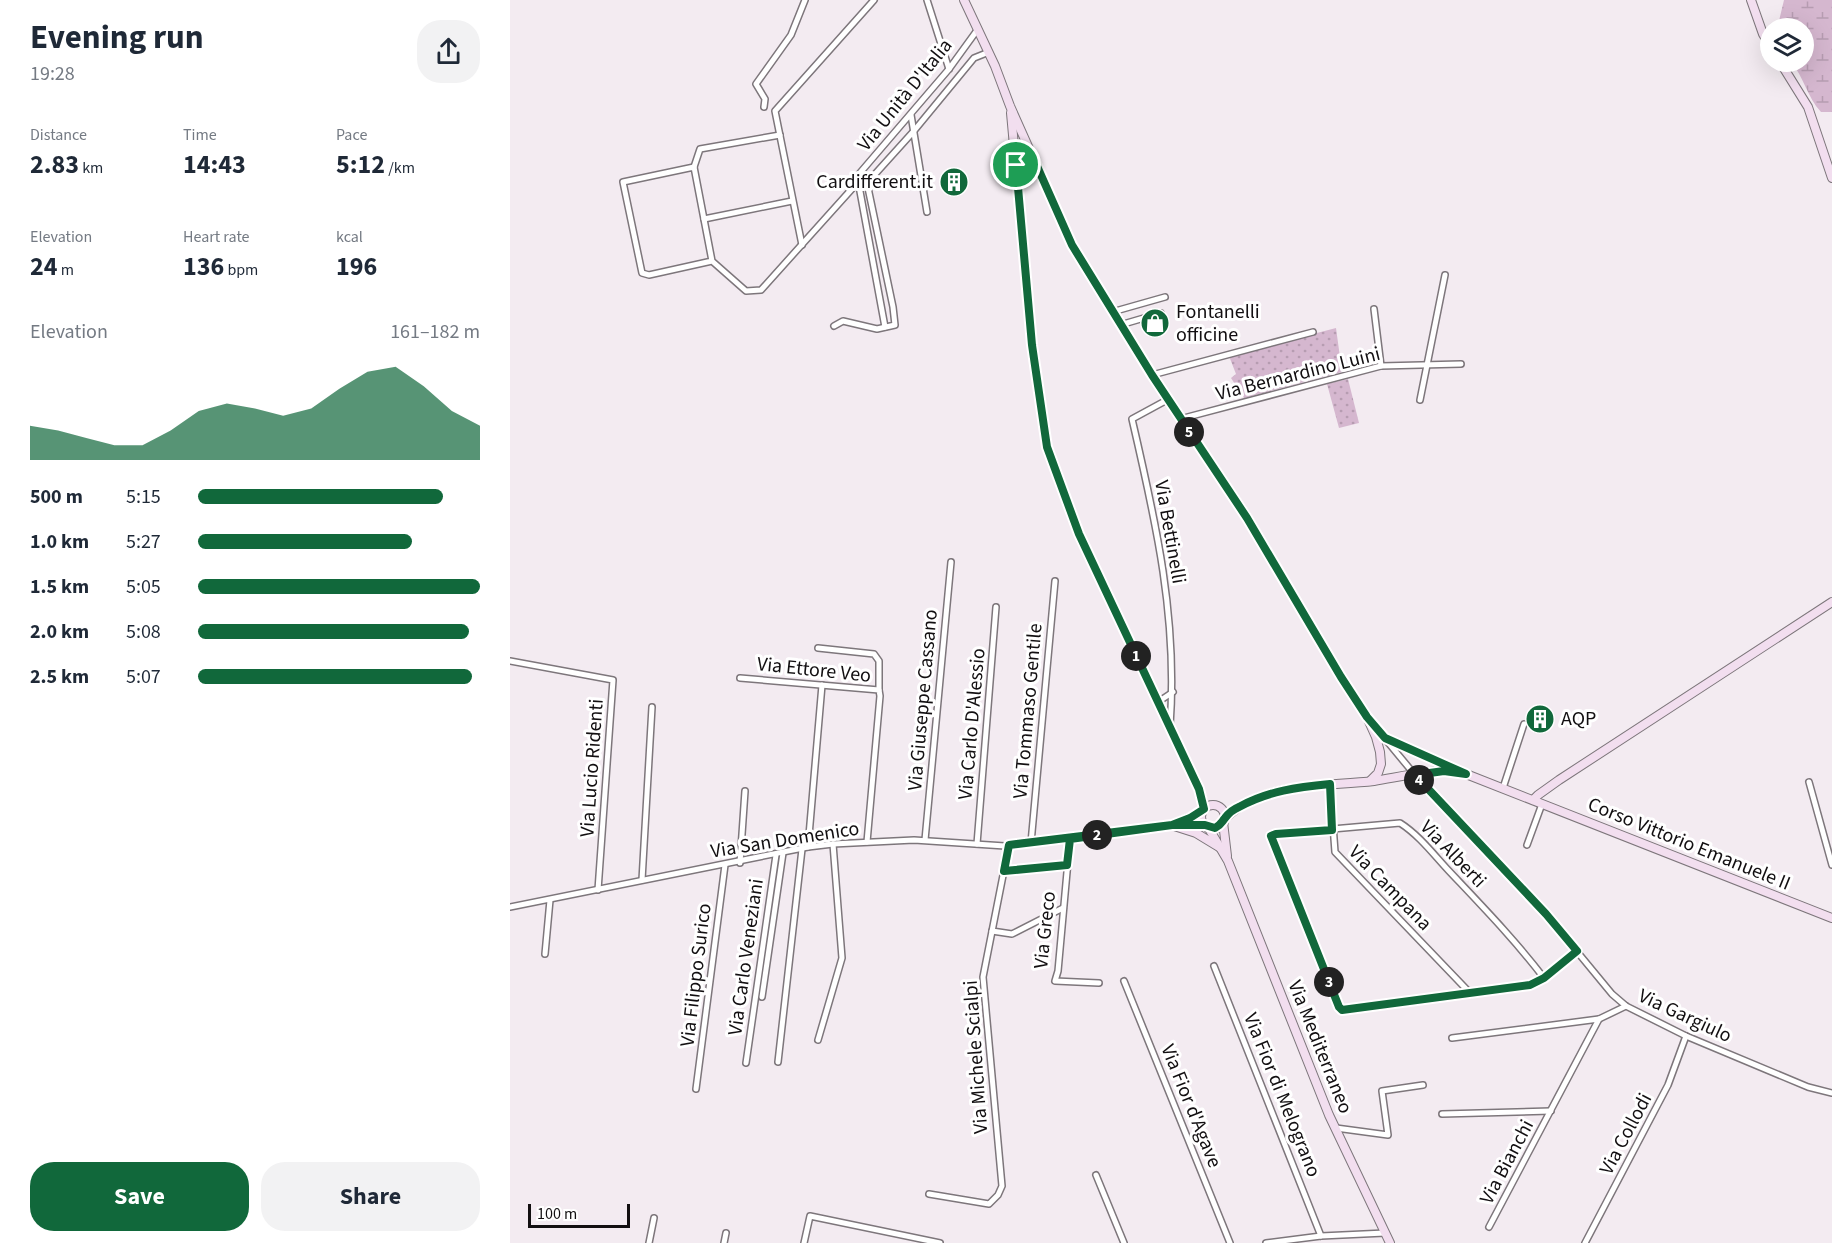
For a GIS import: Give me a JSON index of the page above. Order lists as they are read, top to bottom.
{
  "streets": {
    "main road": ["Corso Vittorio Emanuele II", "Via Mediterraneo"],
    "street": [
      "Via Unità D'Italia",
      "Via Bernardino Luini",
      "Via Bettinelli",
      "Via Ettore Veo",
      "Via Giuseppe Cassano",
      "Via Tommaso Gentile",
      "Via Carlo D'Alessio",
      "Via Lucio Ridenti",
      "Via San Domenico",
      "Via Alberti",
      "Via Campana",
      "Via Greco",
      "Via Carlo Veneziani",
      "Via Filippo Surico",
      "Via Gargiulo",
      "Via Michele Scialpi",
      "Via Fior di Melograno",
      "Via Fior d'Agave",
      "Via Collodi",
      "Via Bianchi"
    ]
  },
  "crossings": [
    ["Via Ettore Veo", "Via San Domenico"],
    ["Via Giuseppe Cassano", "Via San Domenico"],
    ["Via Tommaso Gentile", "Via San Domenico"],
    ["Via Carlo D'Alessio", "Via San Domenico"],
    ["Via Lucio Ridenti", "Via San Domenico"],
    ["Via San Domenico", "Via Greco"],
    ["Via San Domenico", "Via Carlo Veneziani"],
    ["Via San Domenico", "Via Filippo Surico"],
    ["Via San Domenico", "Via Michele Scialpi"],
    ["Via Alberti", "Via Campana"],
    ["Via Gargiulo", "Via Collodi"]
  ],
  "places": {
    "building": ["Cardifferent.it", "AQP"],
    "shop": ["Fontanelli officine"]
  },
  "scale_bar": "100 m",
  "page": {
    "heading": ["Evening run", "19:28"],
    "stats": [
      ["Distance", "2.83 km"],
      ["Time", "14:43"],
      ["Pace", "5:12 /km"],
      ["Elevation", "24 m"],
      ["Heart rate", "136 bpm"],
      ["kcal", "196"]
    ],
    "chart": ["Elevation", "161–182 m"],
    "pins": [
      "5",
      "1",
      "4",
      "2",
      "3"
    ],
    "list": [
      {
        "name": "500 m",
        "note": "5:15"
      },
      {
        "name": "1.0 km",
        "note": "5:27"
      },
      {
        "name": "1.5 km",
        "note": "5:05"
      },
      {
        "name": "2.0 km",
        "note": "5:08"
      },
      {
        "name": "2.5 km",
        "note": "5:07"
      }
    ],
    "buttons": ["Save", "Share"],
    "scale": "100 m"
  }
}
